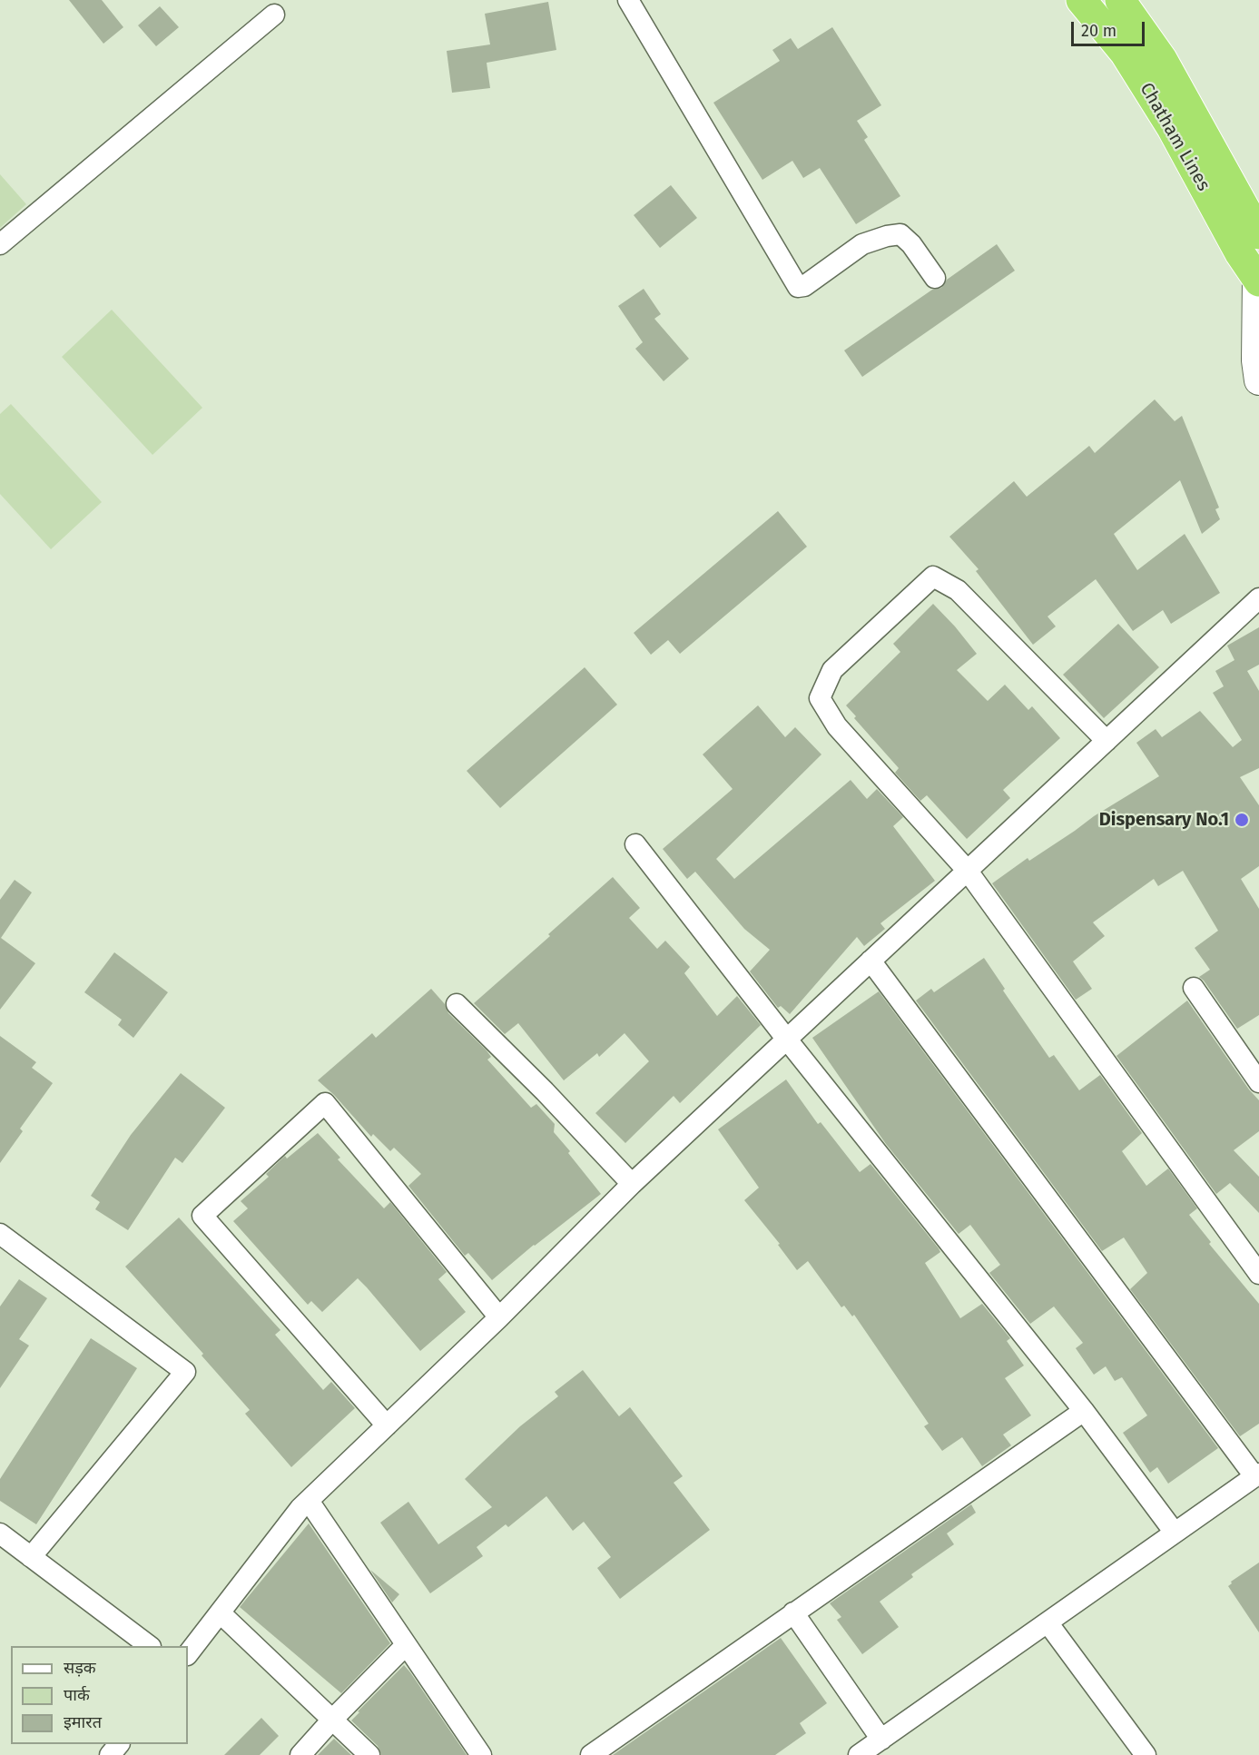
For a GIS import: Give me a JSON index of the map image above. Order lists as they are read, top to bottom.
{
  "streets": {
    "highway": ["Chatham Lines"]
  },
  "places": ["Dispensary No.1"],
  "legend": ["सड़क", "पार्क", "इमारत"],
  "scale_bar": "20 m"
}
